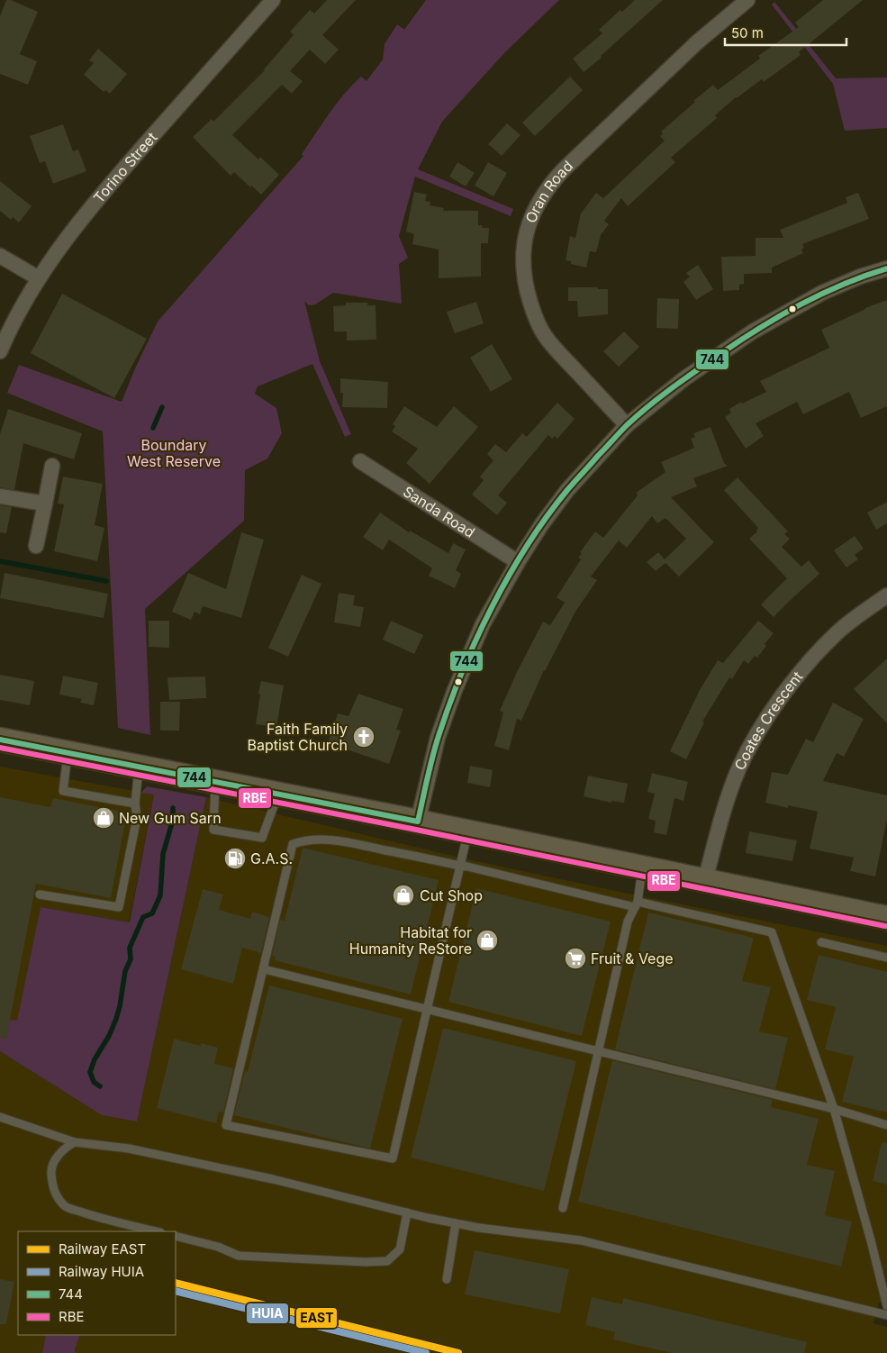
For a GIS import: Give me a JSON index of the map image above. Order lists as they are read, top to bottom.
{
  "streets": {
    "street": [
      "Torino Street",
      "Oran Road",
      "Sanda Road",
      "Coates Crescent"
    ]
  },
  "parks": ["Boundary West Reserve"],
  "places": {
    "church": ["Faith Family Baptist Church"],
    "shop": ["New Gum Sarn", "Cut Shop", "Habitat for Humanity ReStore"],
    "fuel station": ["G.A.S."],
    "supermarket": ["Fruit & Vege"]
  },
  "lines": [
    "transit line 744",
    "transit line RBE",
    "rail line EAST",
    "rail line HUIA"
  ],
  "legend": [
    "Railway EAST",
    "Railway HUIA",
    "744",
    "RBE"
  ],
  "scale_bar": "50 m"
}
